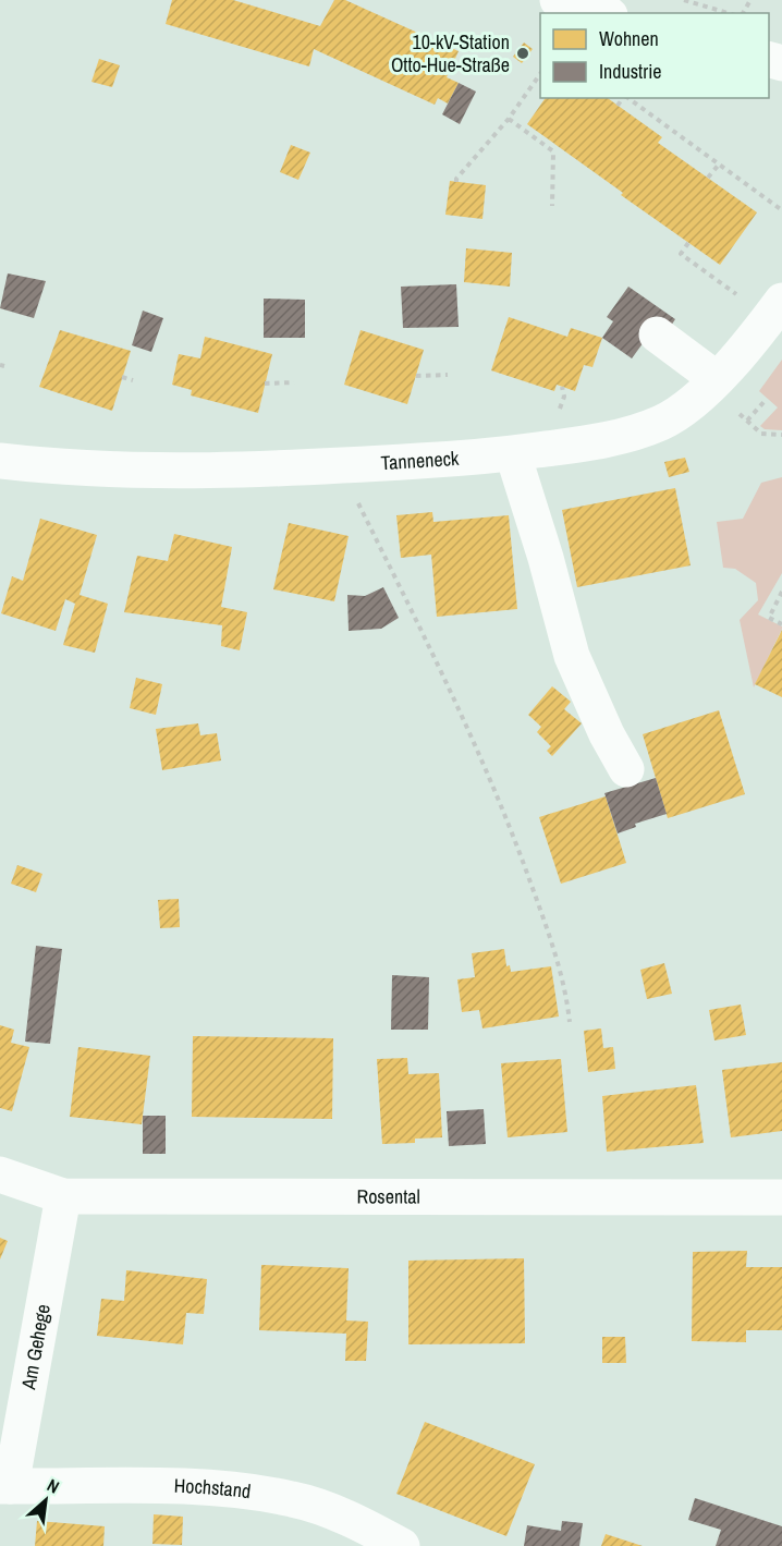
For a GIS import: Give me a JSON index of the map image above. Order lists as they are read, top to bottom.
{
  "streets": {
    "street": [
      "Tanneneck",
      "Rosental",
      "Am Gehege",
      "Hochstand"
    ]
  },
  "crossings": [
    ["Rosental", "Am Gehege"],
    ["Am Gehege", "Hochstand"]
  ],
  "places": ["10-kV-Station Otto-Hue-Straße"],
  "legend": ["Wohnen", "Industrie"],
  "north": "top right"
}
